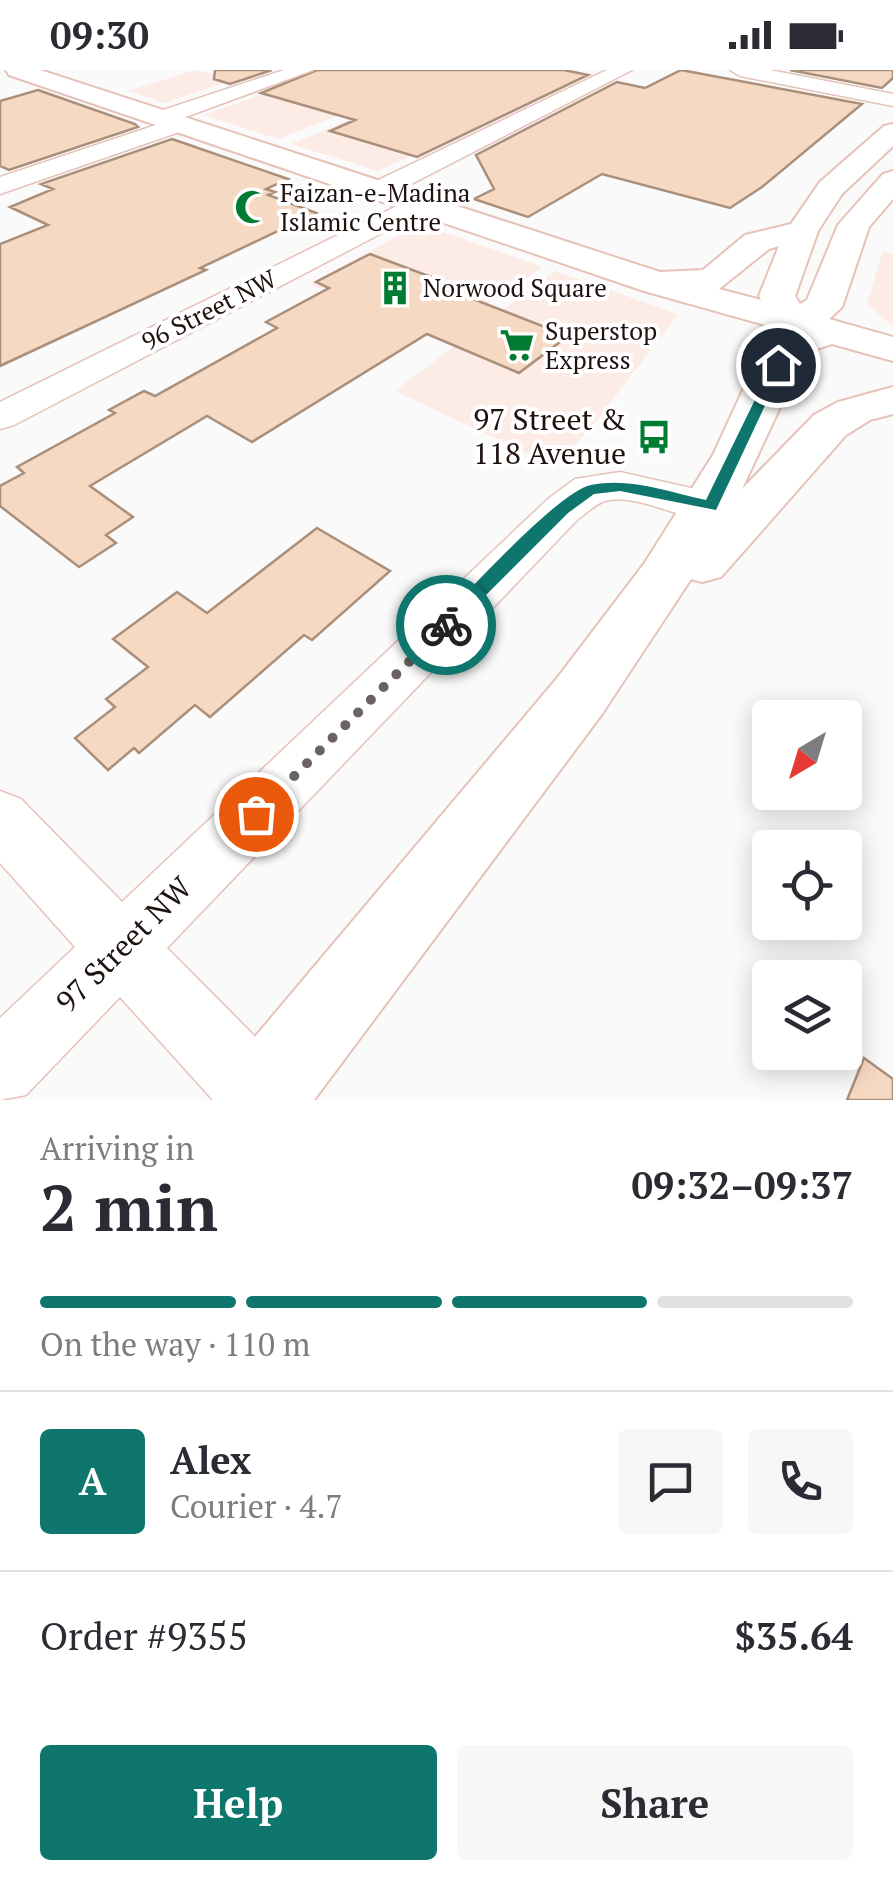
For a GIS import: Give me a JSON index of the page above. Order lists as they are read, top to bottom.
{
  "streets": {
    "street": ["96 Street NW", "97 Street NW"]
  },
  "places": {
    "mosque": ["Faizan-e-Madina Islamic Centre"],
    "building": ["Norwood Square"],
    "supermarket": ["Superstop Express"],
    "bus stop": ["97 Street & 118 Avenue"]
  },
  "north": "bottom left",
  "page": {
    "status": "09:30",
    "heading": ["2 min", "Arriving in", "09:32–09:37"],
    "panel": [
      "Alex",
      "Courier · 4.7",
      "Order #9355",
      "$35.64"
    ],
    "bar": "On the way · 110 m",
    "round": "A",
    "buttons": ["Help", "Share"]
  }
}
